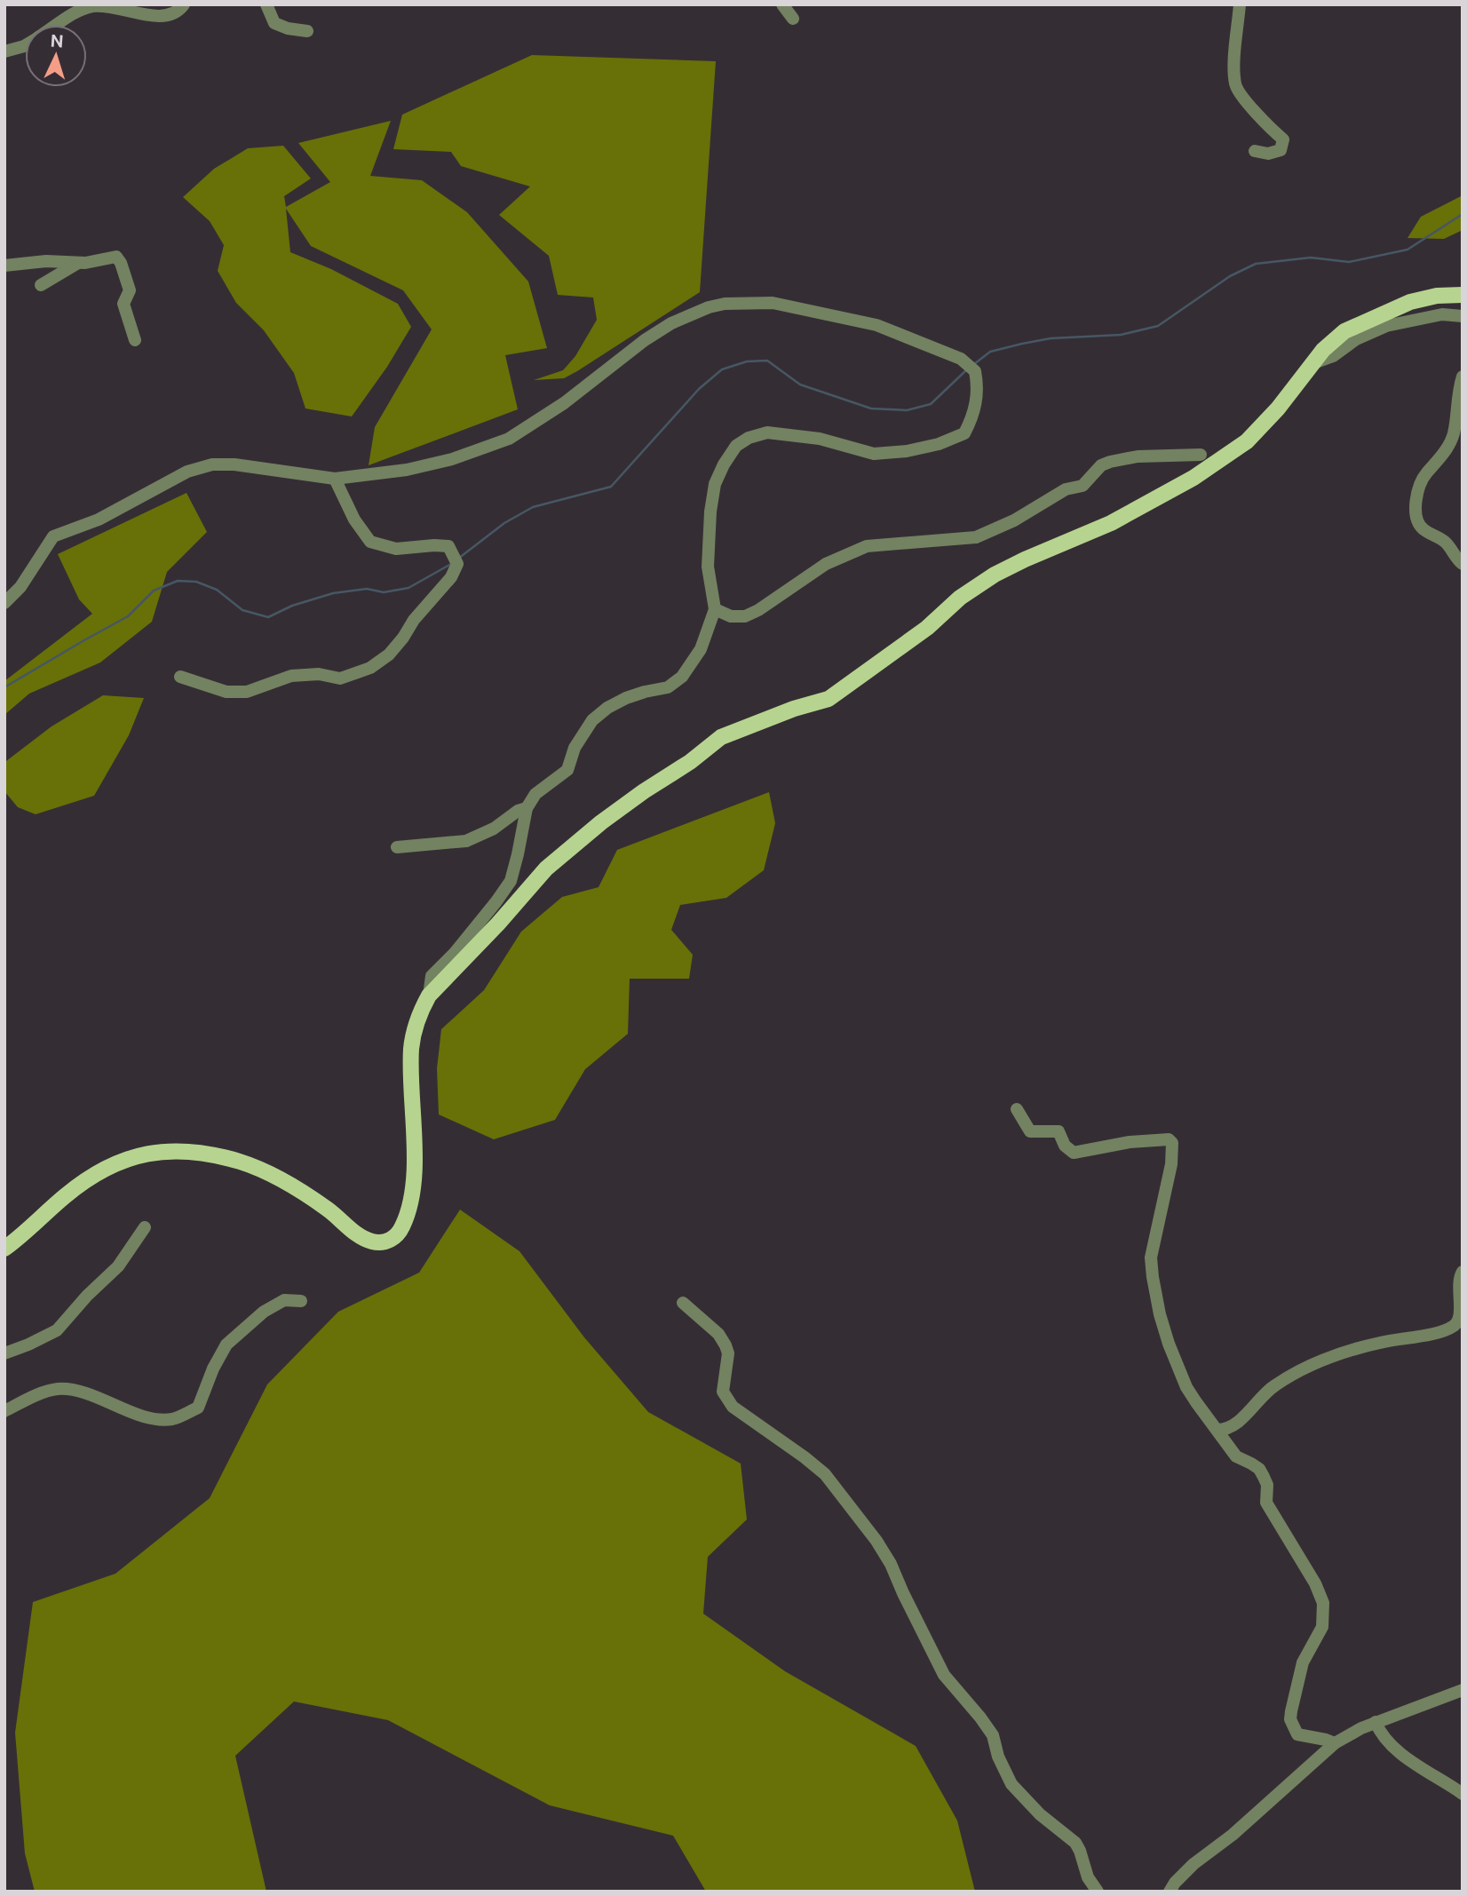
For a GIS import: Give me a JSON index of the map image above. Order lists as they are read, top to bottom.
{
  "north": "top"
}
